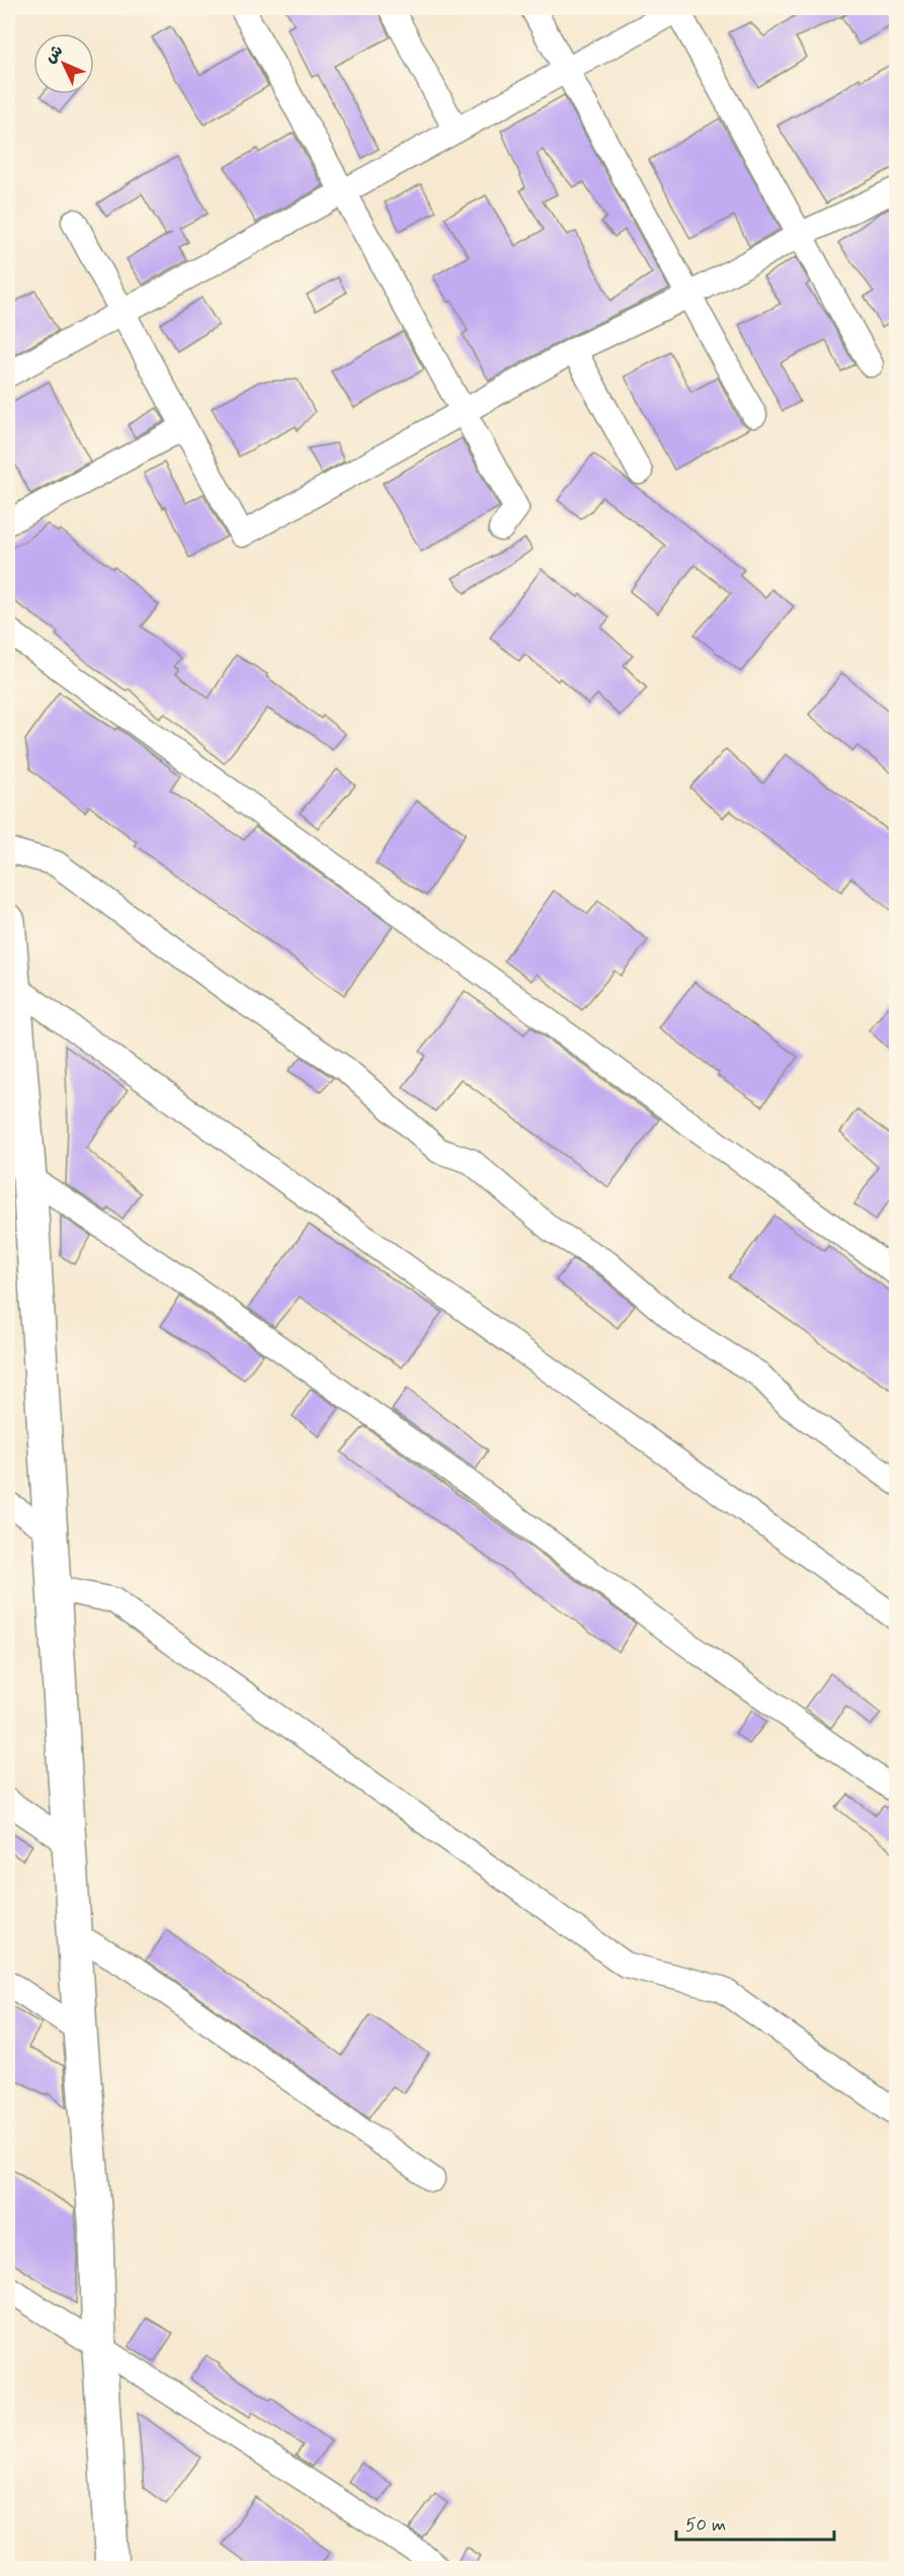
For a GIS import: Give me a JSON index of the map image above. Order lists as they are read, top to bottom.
{
  "scale_bar": "50 m",
  "north": "top left"
}
